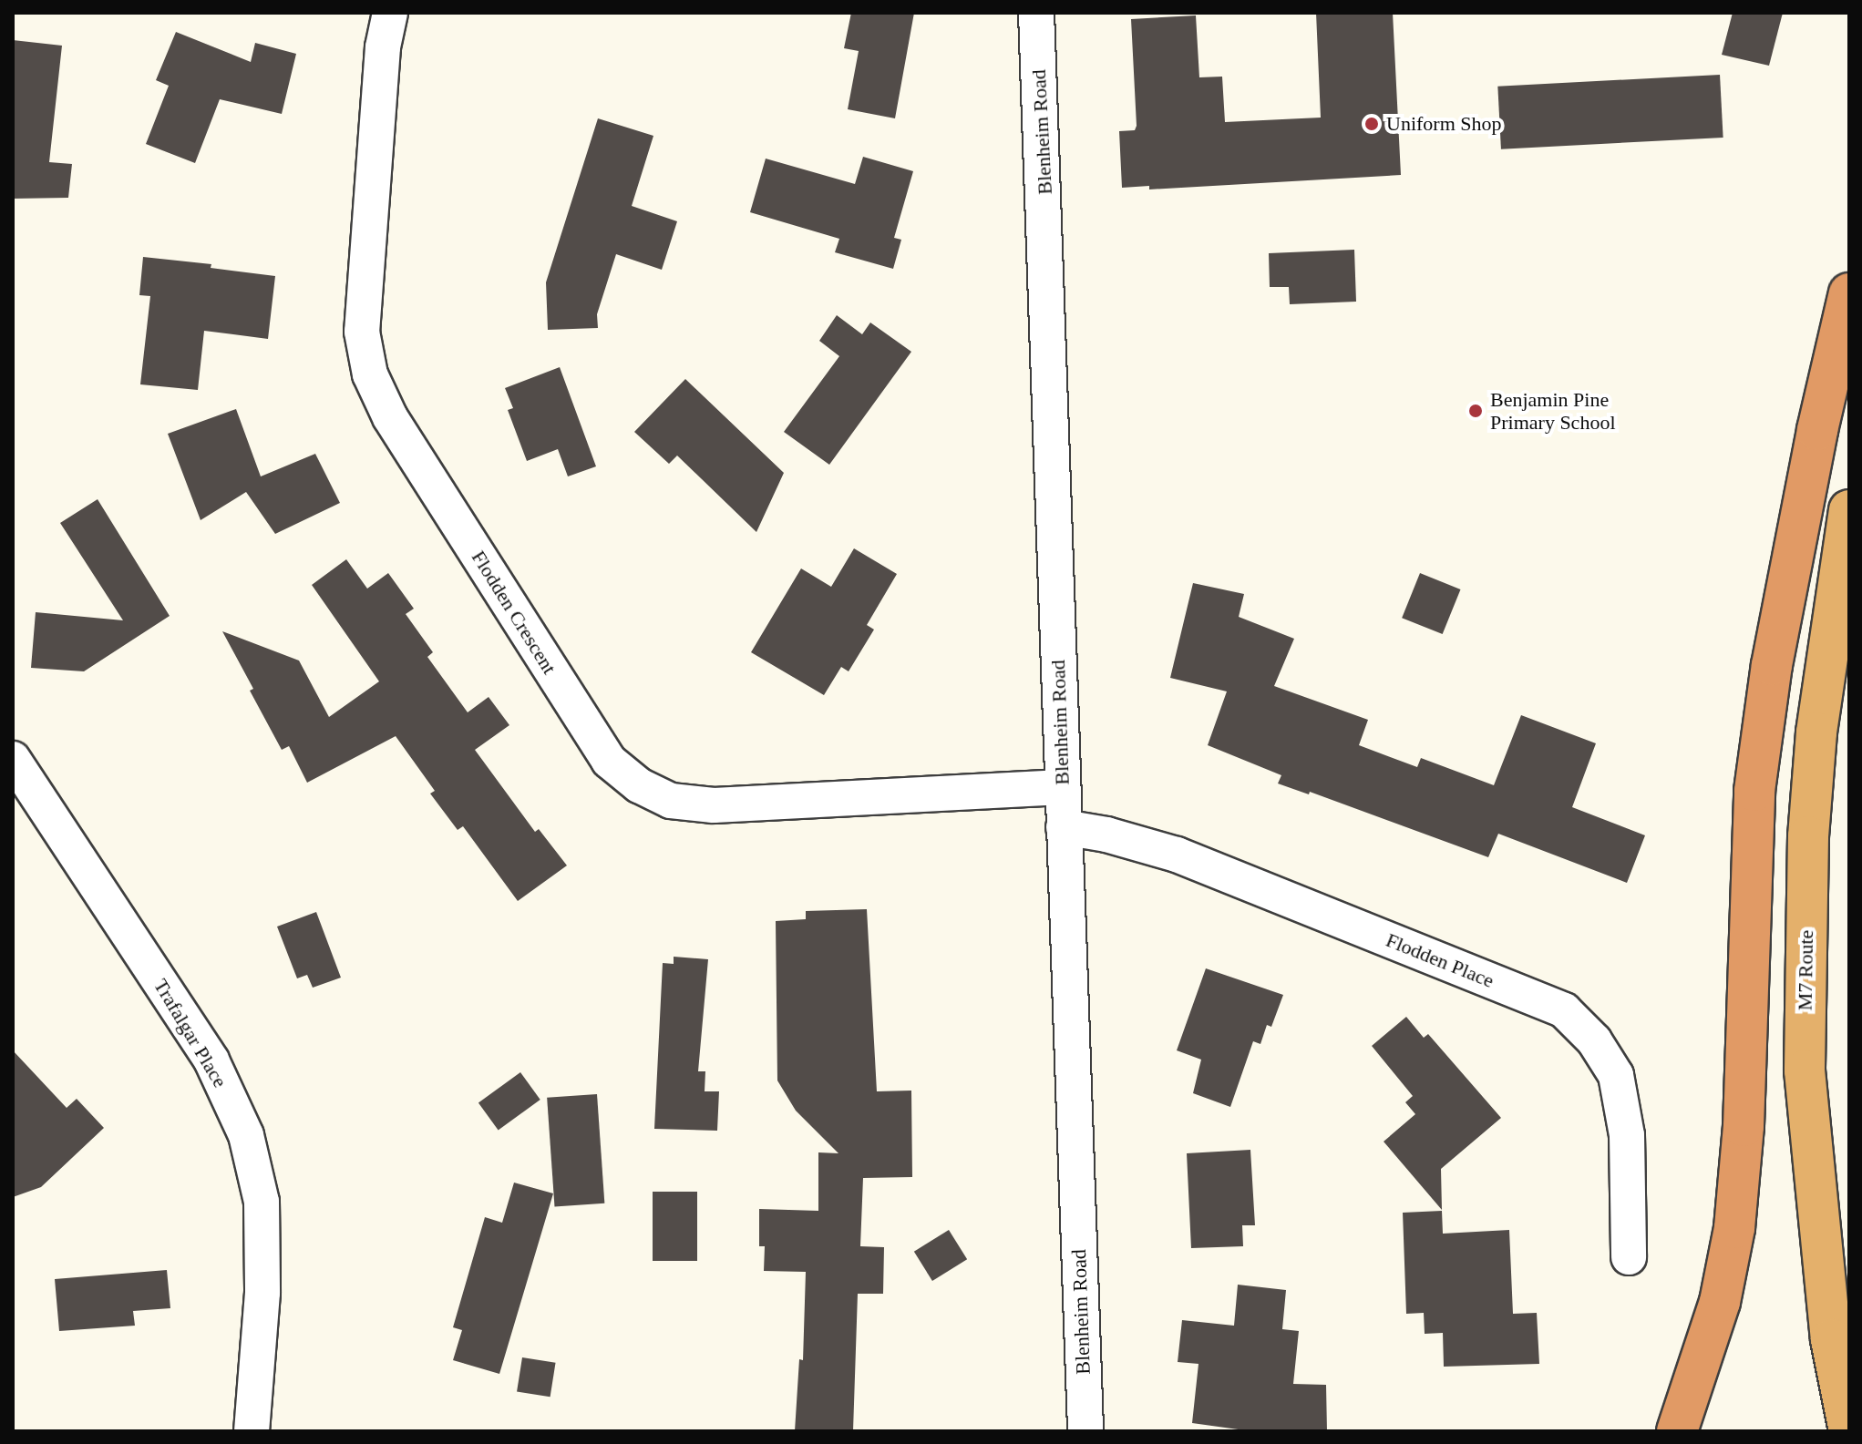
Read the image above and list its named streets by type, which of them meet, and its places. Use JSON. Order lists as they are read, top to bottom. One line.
{"streets":{"highway":["M7 Route"],"street":["Blenheim Road","Flodden Crescent","Flodden Place","Trafalgar Place"]},"crossings":[["Blenheim Road","Flodden Crescent"],["Blenheim Road","Flodden Place"]],"places":["Uniform Shop","Benjamin Pine Primary School"]}
